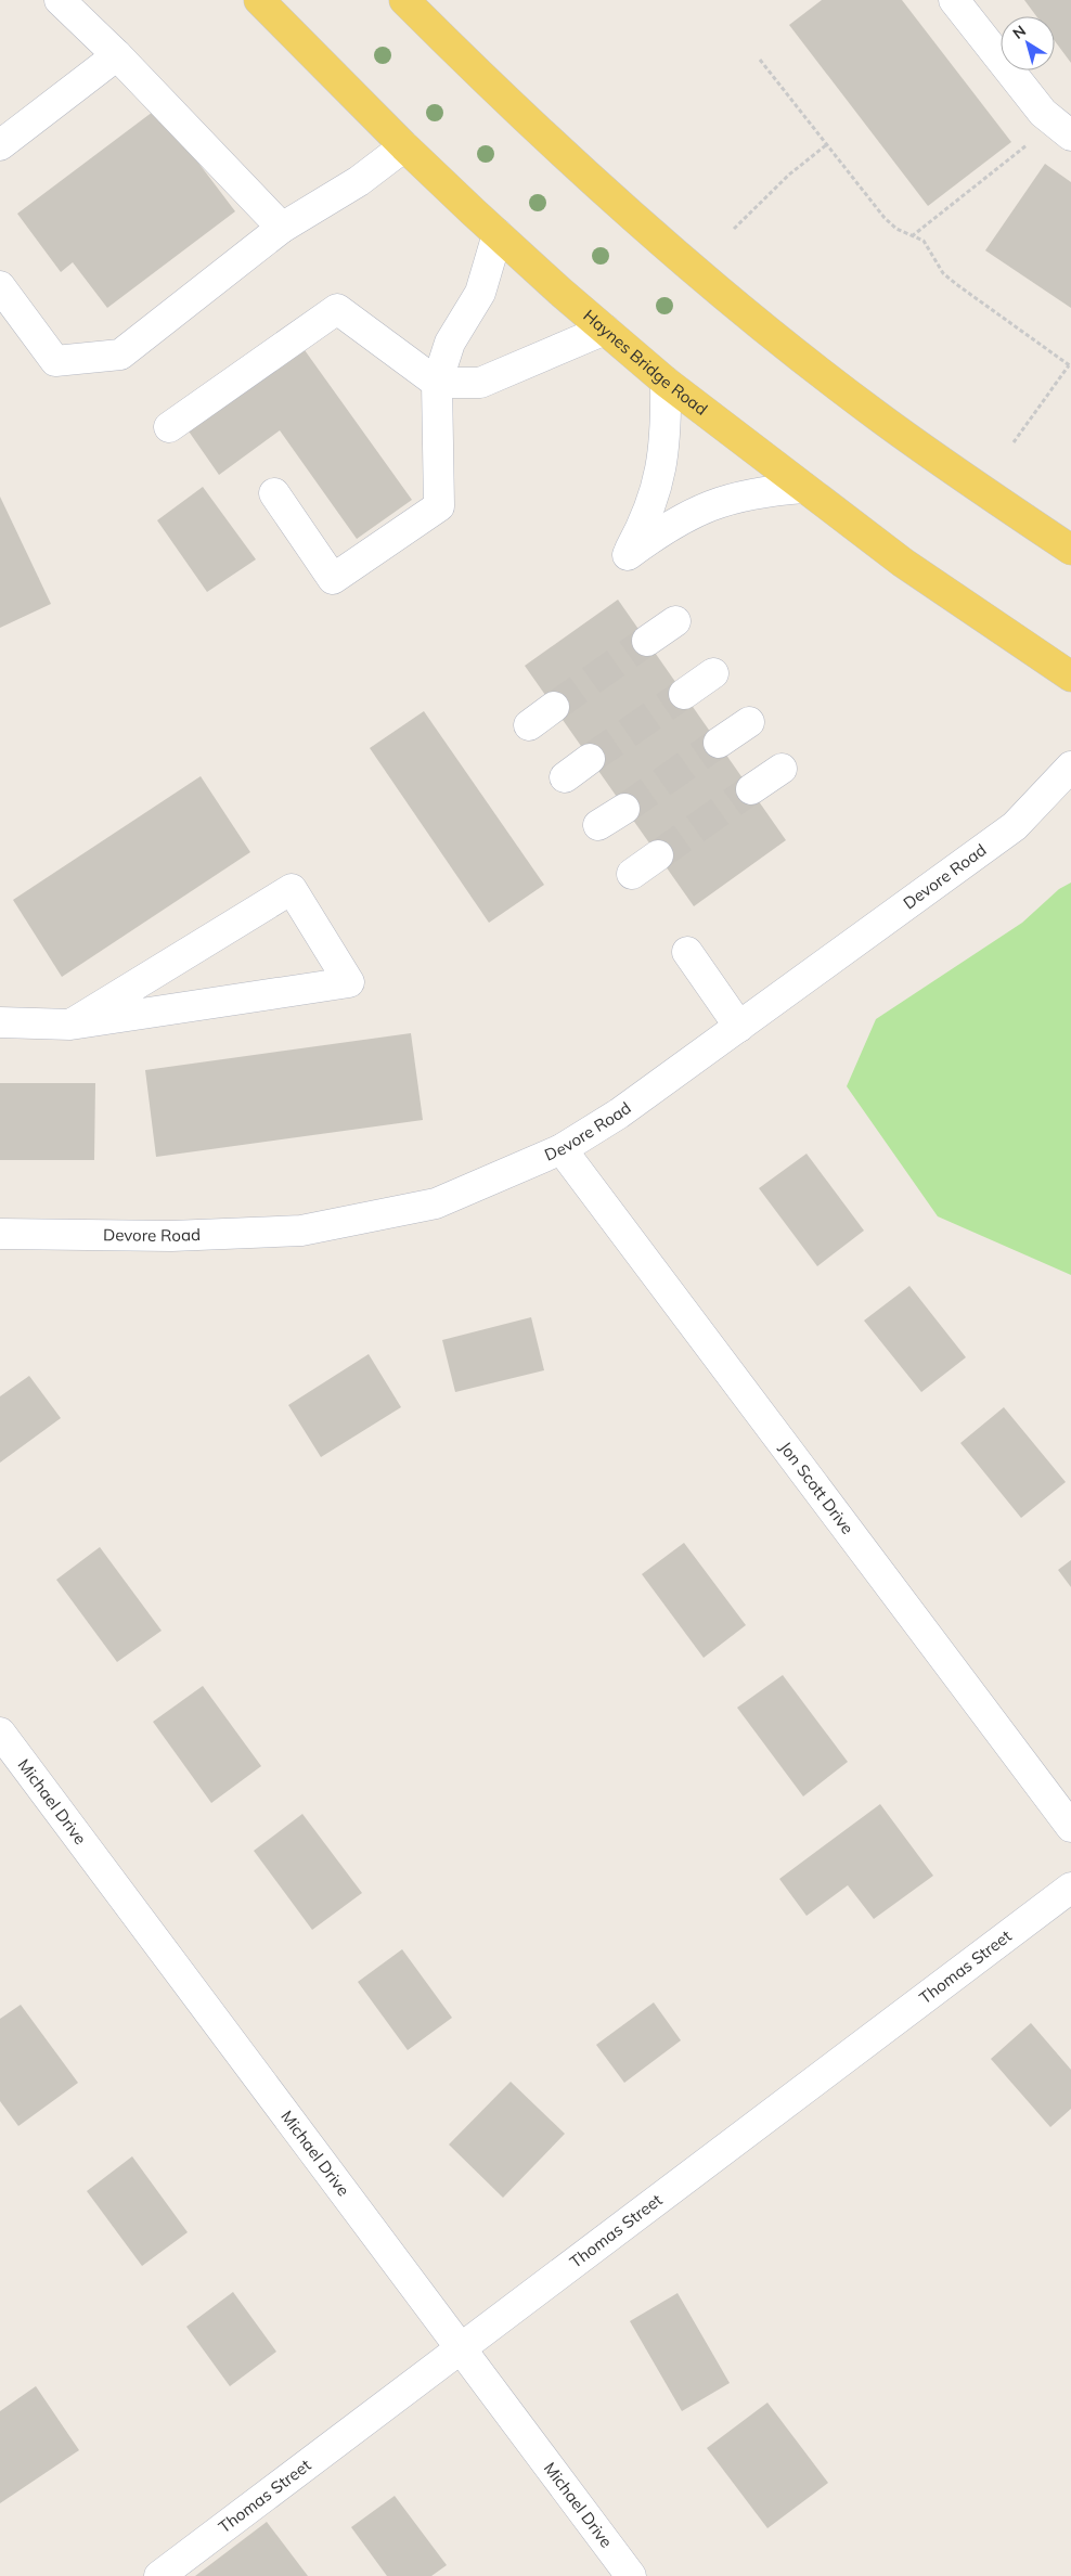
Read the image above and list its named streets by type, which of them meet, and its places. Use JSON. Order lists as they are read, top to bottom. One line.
{"streets":{"main road":["Haynes Bridge Road"],"street":["Devore Road","Jon Scott Drive","Michael Drive","Thomas Street"]},"crossings":[["Devore Road","Jon Scott Drive"],["Michael Drive","Thomas Street"]],"north":"top left"}
